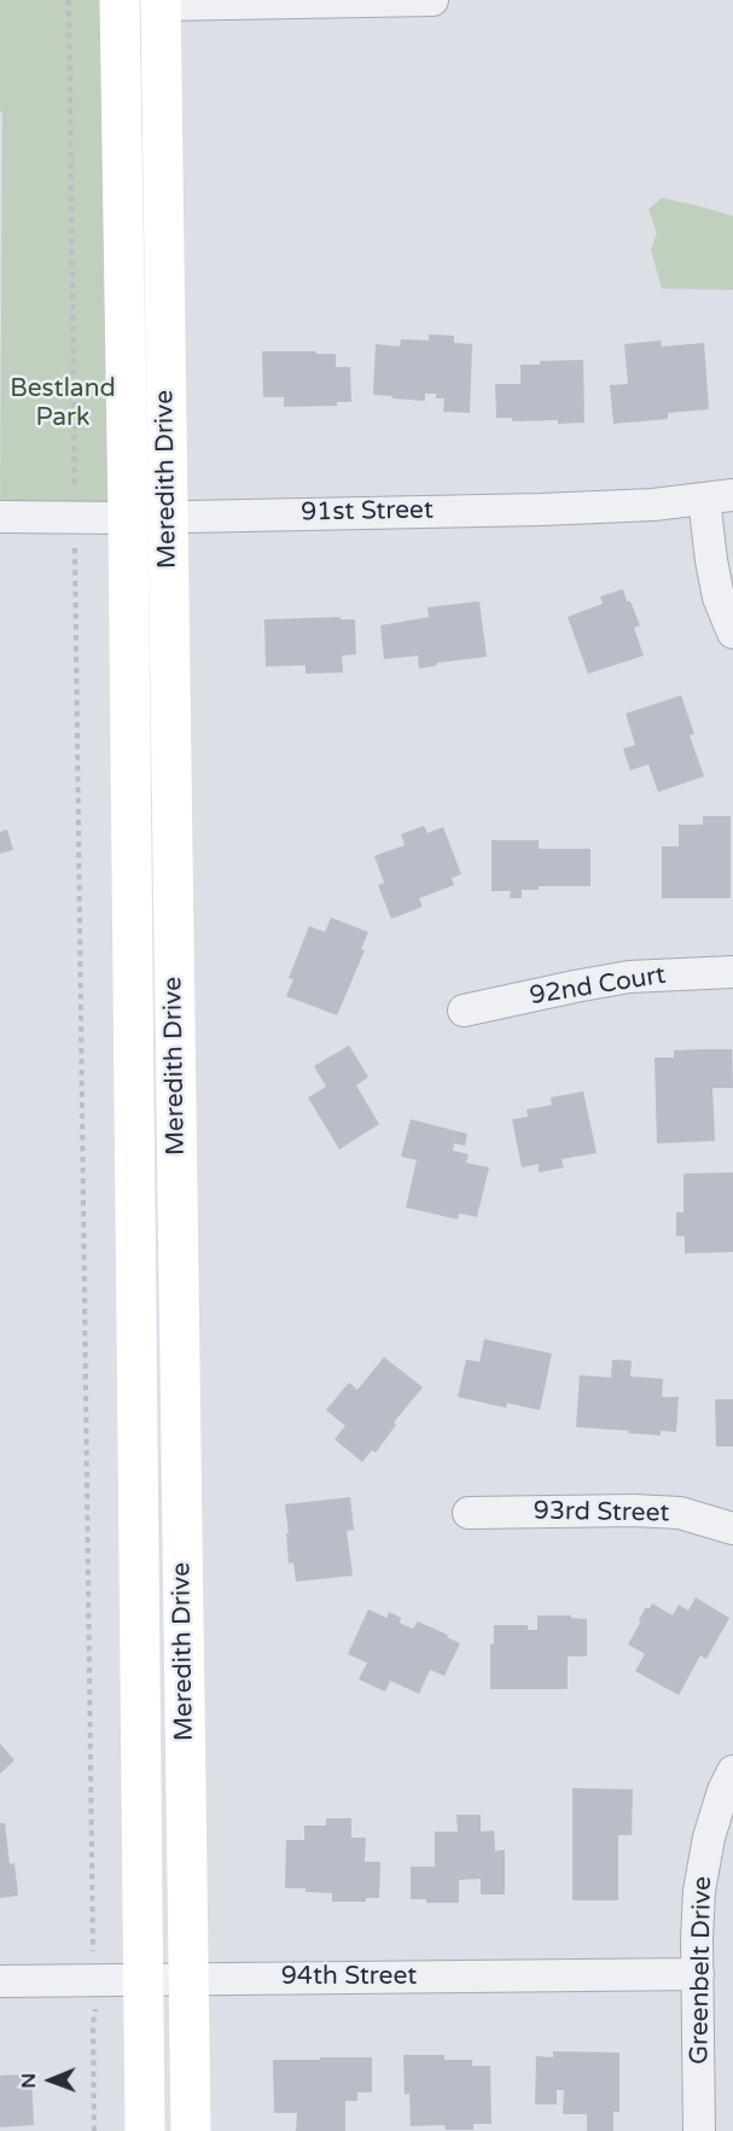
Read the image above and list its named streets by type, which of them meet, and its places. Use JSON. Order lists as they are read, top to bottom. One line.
{"streets":{"main road":["Meredith Drive"],"street":["91st Street","92nd Court","93rd Street","Greenbelt Drive","94th Street"]},"crossings":[["Meredith Drive","91st Street"],["Meredith Drive","94th Street"],["Greenbelt Drive","94th Street"]],"parks":["Bestland Park"],"north":"left"}
